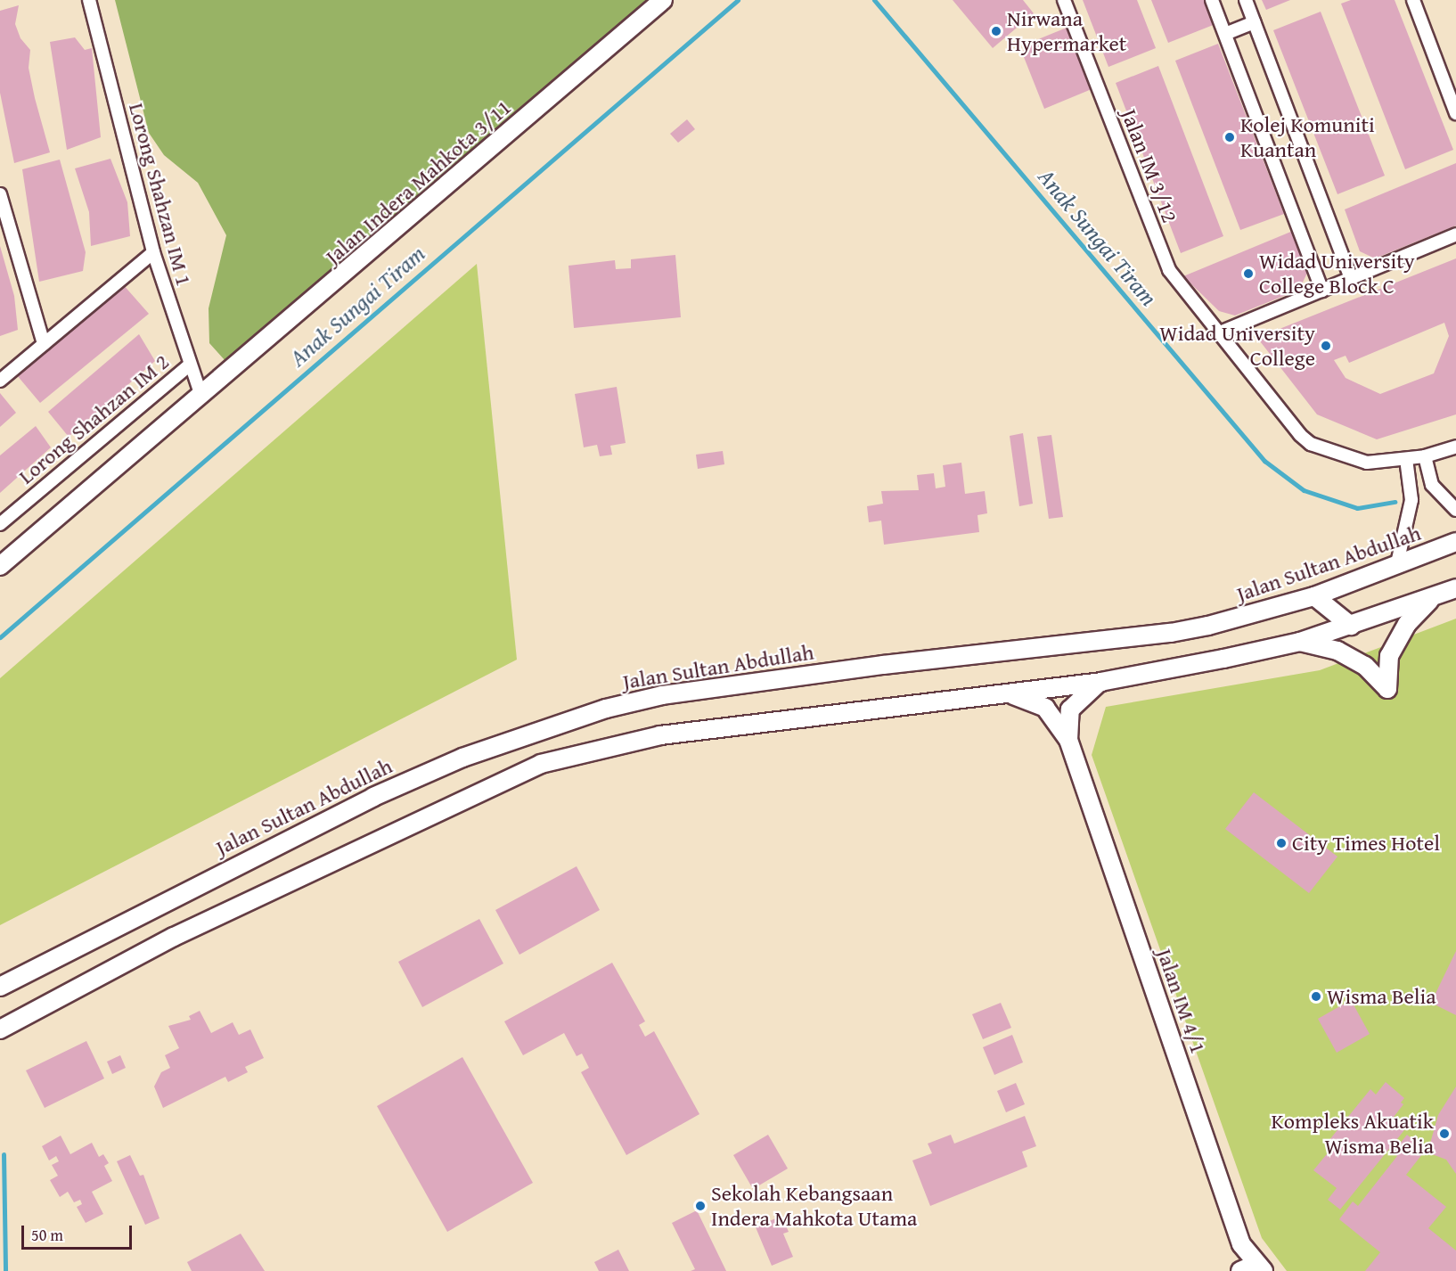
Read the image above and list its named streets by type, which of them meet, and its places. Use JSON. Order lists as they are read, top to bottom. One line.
{"streets":{"main road":["Jalan Indera Mahkota 3/11","Jalan Sultan Abdullah","Jalan IM 4/1"],"street":["Jalan IM 3/12","Lorong Shahzan IM 1","Lorong Shahzan IM 2"]},"crossings":[["Jalan Indera Mahkota 3/11","Lorong Shahzan IM 1"],["Lorong Shahzan IM 1","Lorong Shahzan IM 2"]],"water":["Anak Sungai Tiram"],"places":["Nirwana Hypermarket","Kolej Komuniti Kuantan","Widad University College Block C","Widad University College","City Times Hotel","Wisma Belia","Kompleks Akuatik Wisma Belia","Sekolah Kebangsaan Indera Mahkota Utama"],"scale_bar":"50 m"}
